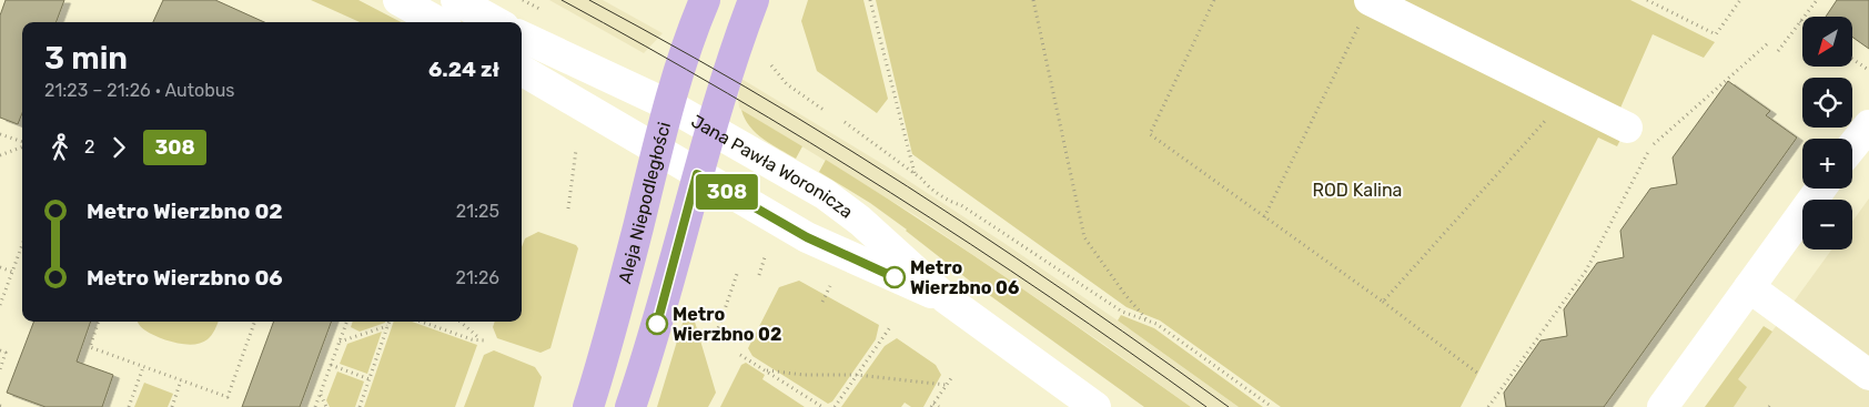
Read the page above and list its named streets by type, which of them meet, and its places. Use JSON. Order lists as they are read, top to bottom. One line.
{"streets":{"main road":["Aleja Niepodległości"],"street":["Jana Pawła Woronicza"]},"crossings":[["Jana Pawła Woronicza","Aleja Niepodległości"]],"parks":["ROD Kalina"],"places":["Metro Wierzbno 06","Metro Wierzbno 02"],"lines":["bus line 308"],"north":"bottom left","page":{"on_map":"308","map_buttons":["+","−"],"heading":["3 min","21:23 – 21:26 · Autobus","6.24 zł"],"legs":["2","308"],"list":[{"name":"Metro Wierzbno 02","value":"21:25"},{"name":"Metro Wierzbno 06","value":"21:26"}]}}
